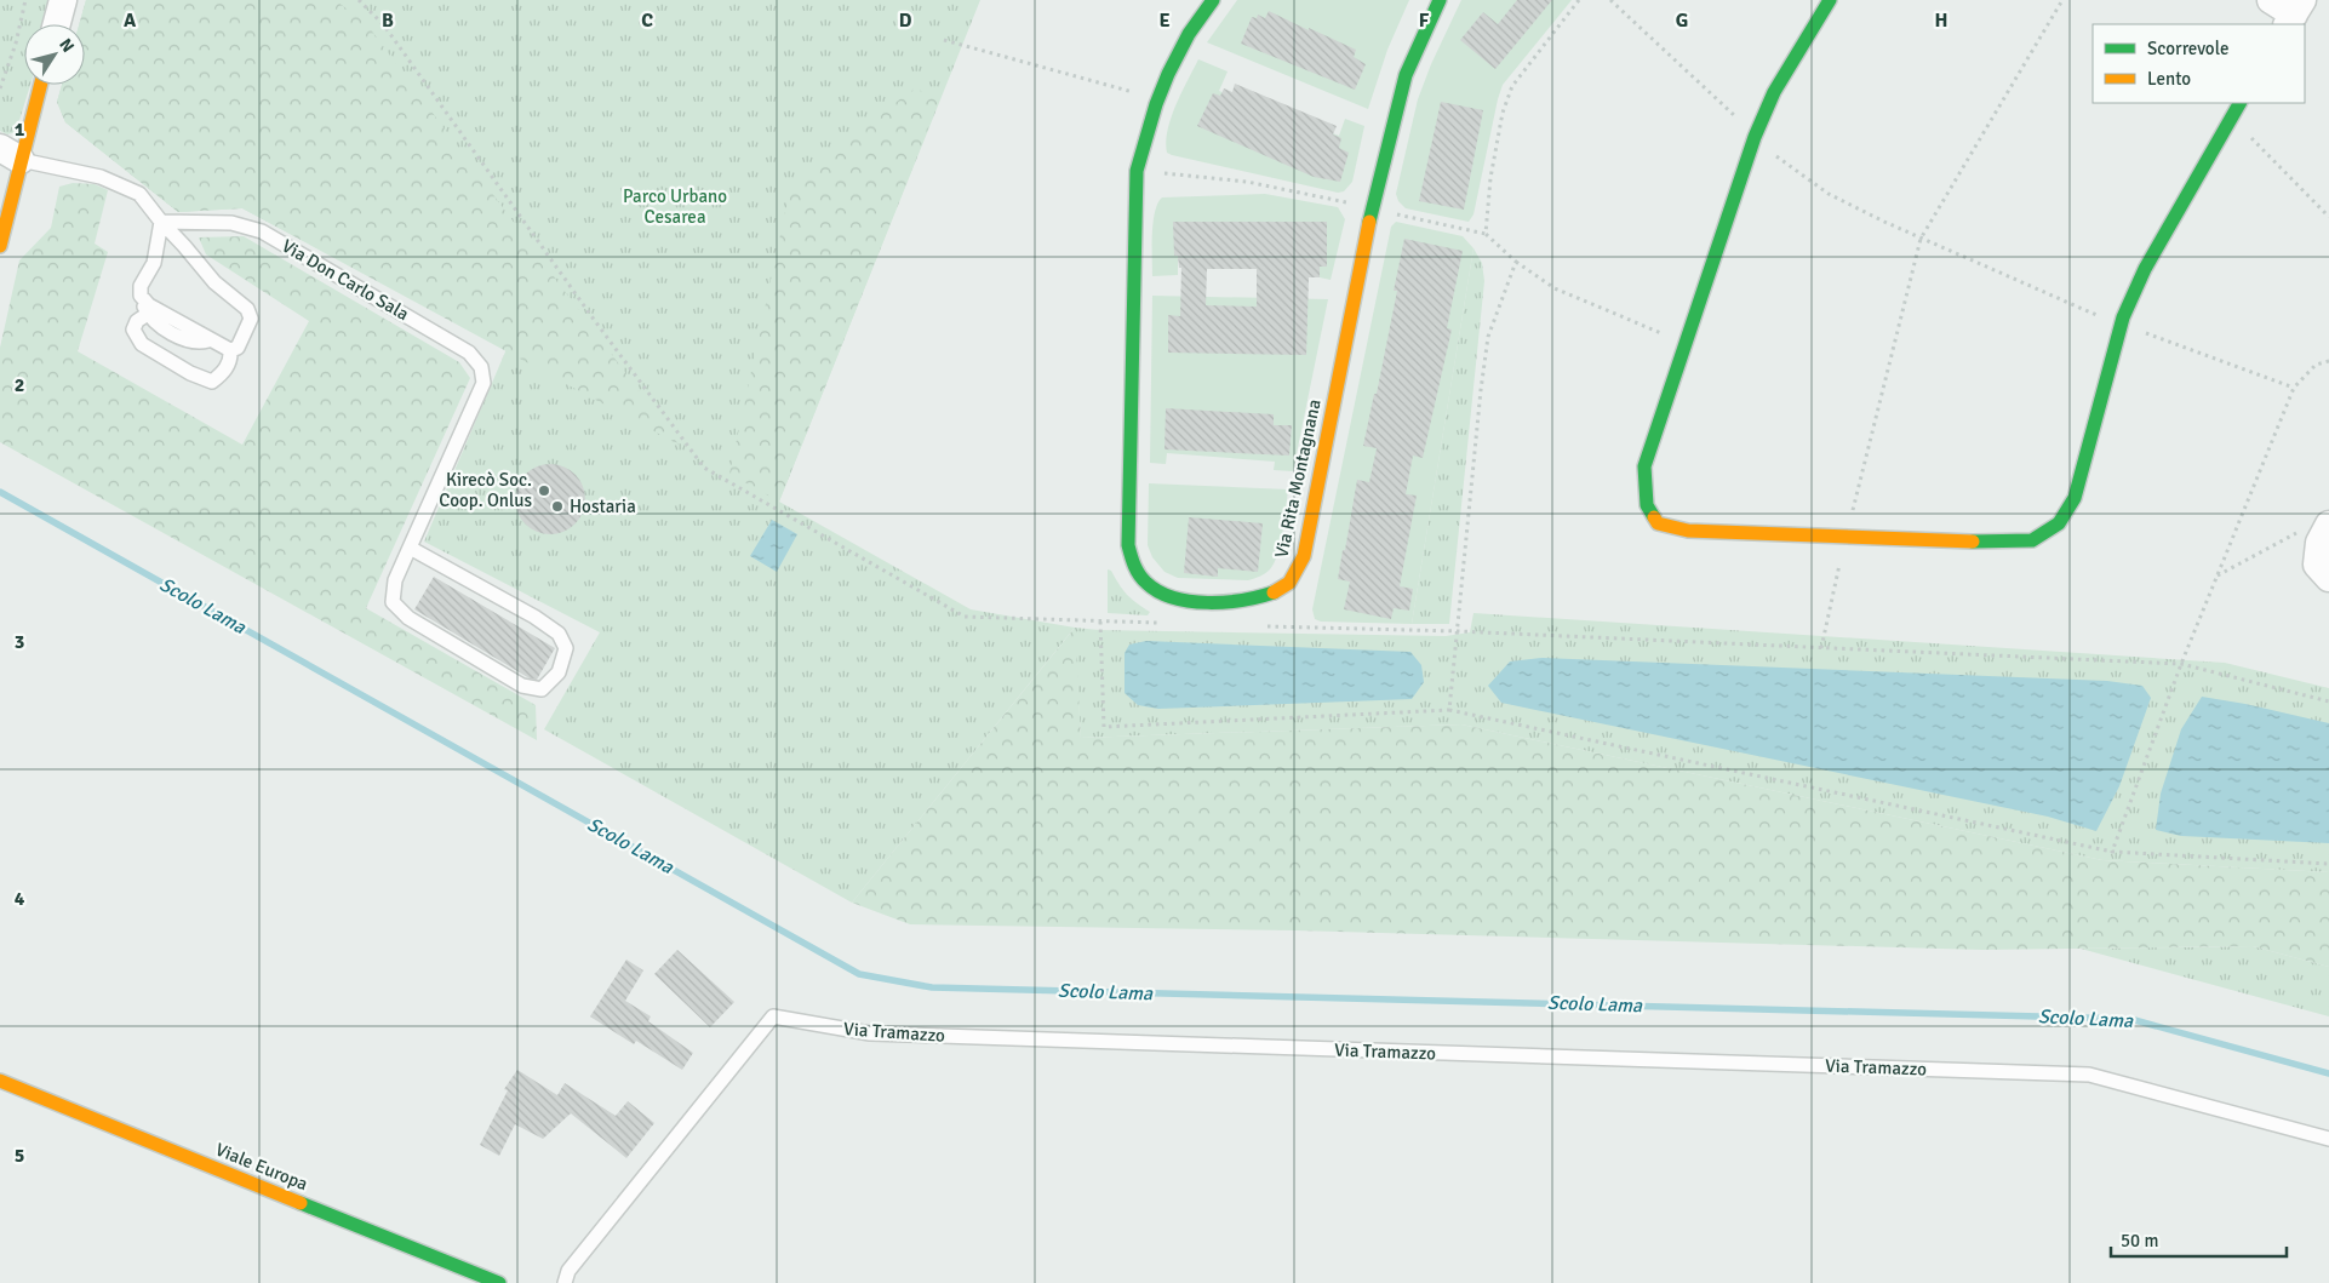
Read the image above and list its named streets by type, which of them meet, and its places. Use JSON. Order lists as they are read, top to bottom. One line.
{"streets":{"street":["Via Rita Montagnana","Viale Europa"],"lane":["Via Don Carlo Sala","Via Tramazzo"]},"water":["Scolo Lama"],"parks":["Parco Urbano Cesarea"],"places":["Kirecò Soc. Coop. Onlus","Hostaria"],"legend":["Scorrevole","Lento"],"scale_bar":"50 m","north":"top right","grid":{"columns":["A","B","C","D","E","F","G","H"],"rows":["1","2","3","4","5"]}}
